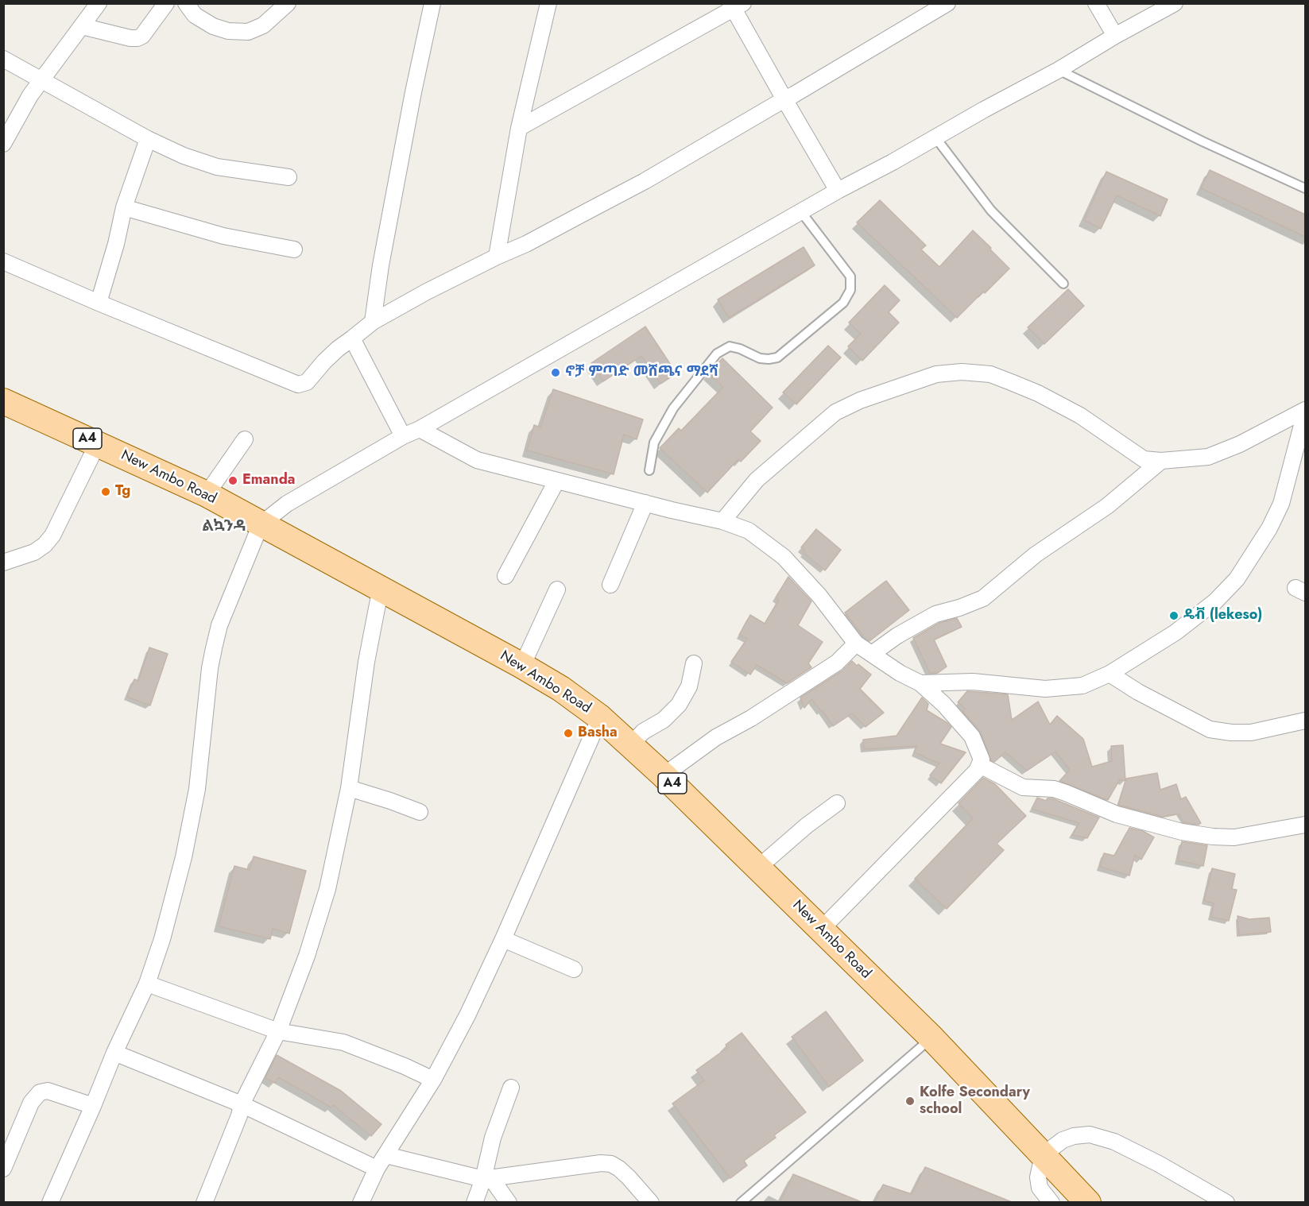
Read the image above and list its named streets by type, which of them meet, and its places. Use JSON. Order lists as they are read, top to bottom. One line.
{"streets":{"main road":["A4","New Ambo Road"]},"districts":["ልኳንዳ"],"places":["ኖቻ ምጣድ መሸጫና ማደሻ","Emanda","Tg","ዴቭ (lekeso)","Basha","Kolfe Secondary school"]}
